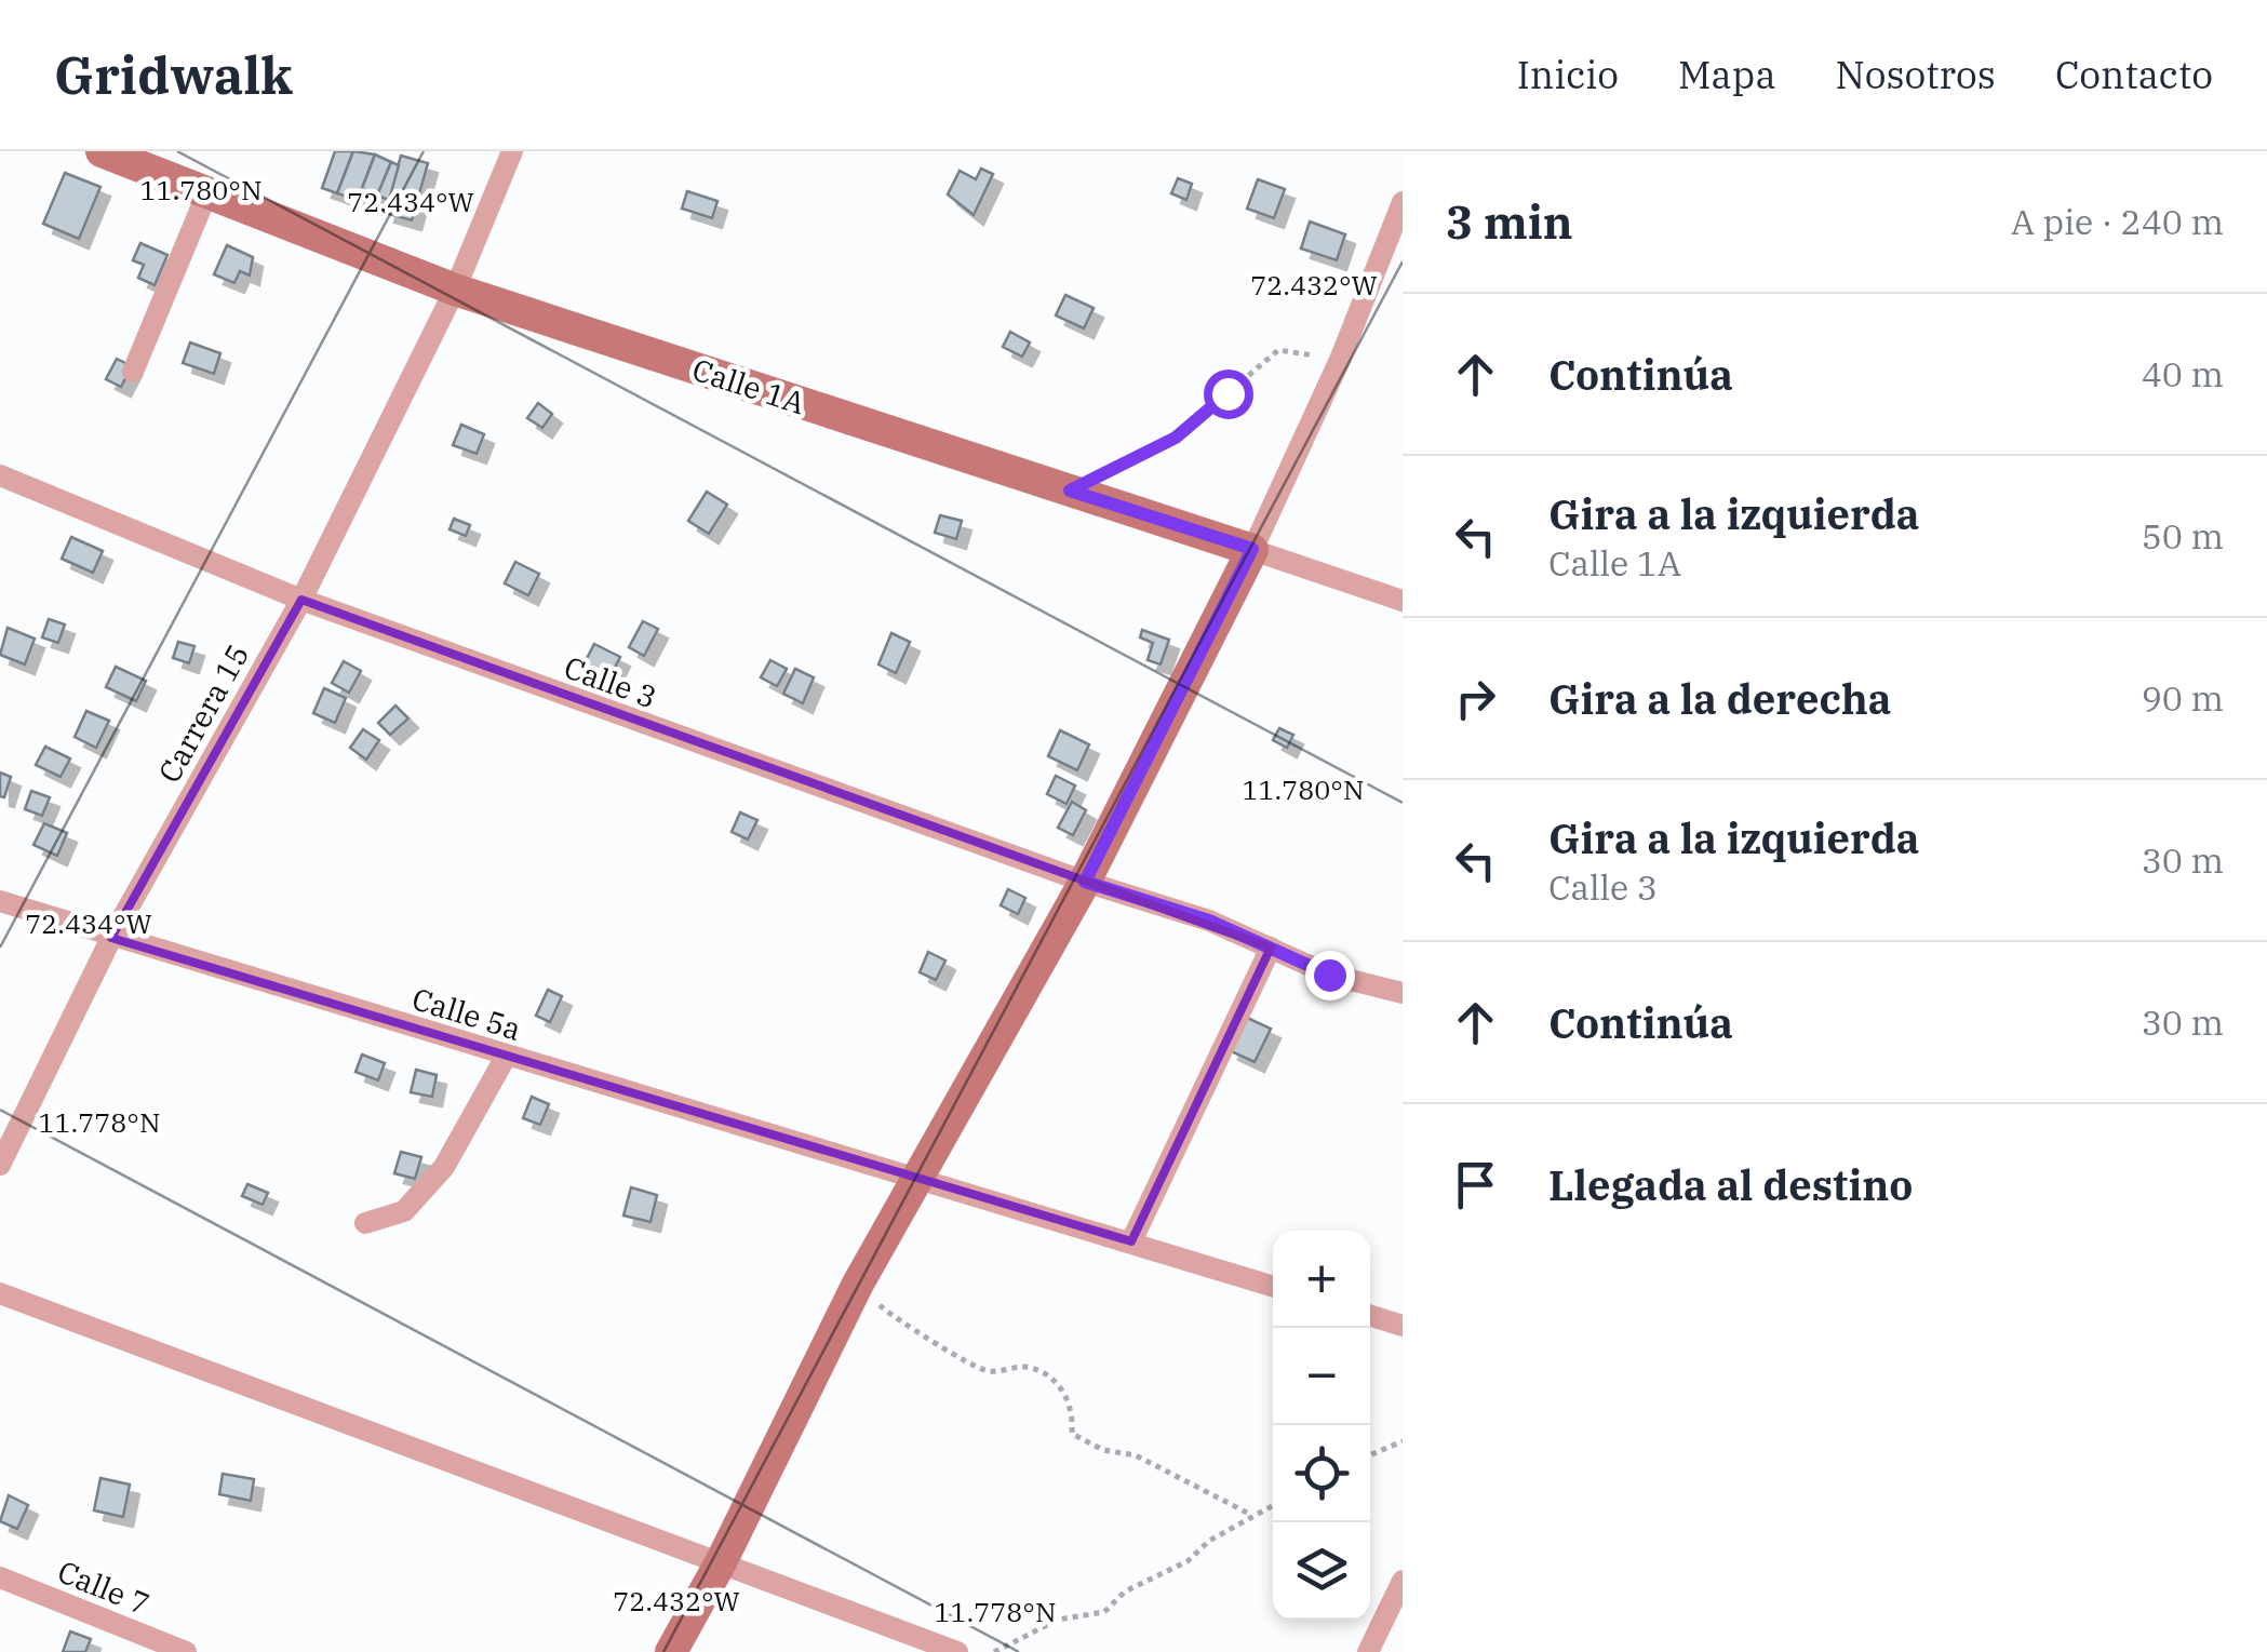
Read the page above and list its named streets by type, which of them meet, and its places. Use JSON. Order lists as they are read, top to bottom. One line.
{"streets":{"street":["Calle 1A","Calle 3","Carrera 15","Calle 5a","Calle 7"]},"crossings":[["Calle 1A","Carrera 15"],["Calle 3","Carrera 15"],["Carrera 15","Calle 5a"]],"page":{"header":"Gridwalk","nav":["Inicio","Mapa","Nosotros","Contacto"],"heading":["3 min","A pie · 240 m"],"list":[["Continúa","40 m"],["Gira a la izquierda","Calle 1A","50 m"],["Gira a la derecha","90 m"],["Gira a la izquierda","Calle 3","30 m"],["Continúa","30 m"],"Llegada al destino"],"map_buttons":["+","−"]},"coordinates":["11.780°N","72.434°W","72.432°W","11.778°N"]}
